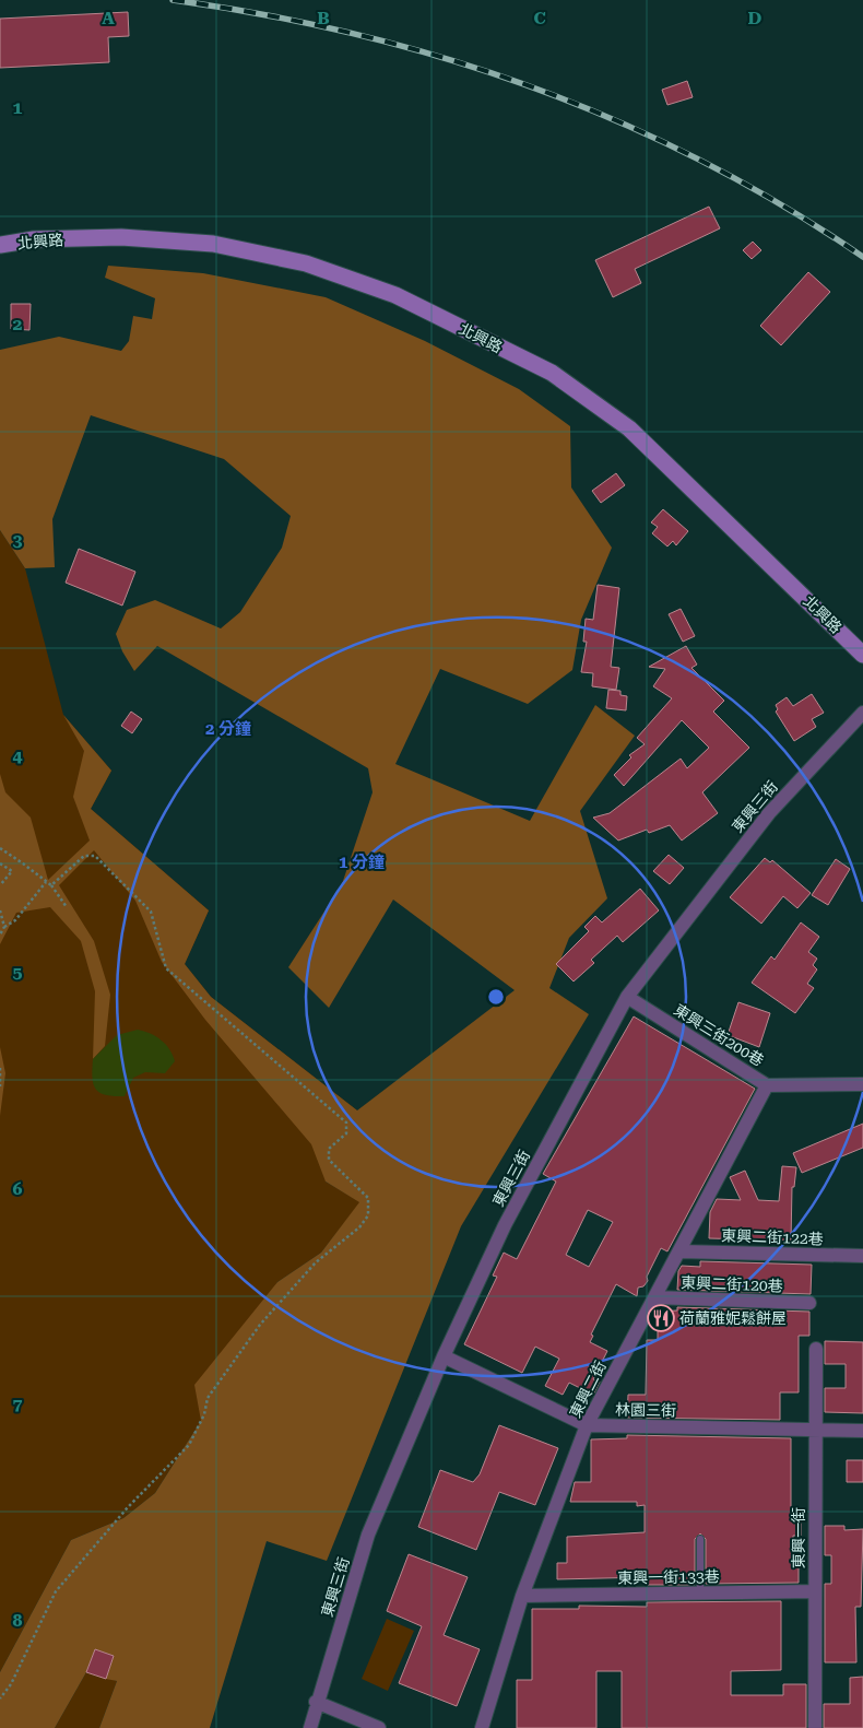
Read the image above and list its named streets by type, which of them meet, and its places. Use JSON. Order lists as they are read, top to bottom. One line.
{"streets":{"street":["北興路","東興三街","東興三街200巷","東興二街122巷","東興二街120巷","東興二街","林園三街","東興一街","東興一街133巷"]},"crossings":[["東興三街","東興三街200巷"],["東興三街","林園三街"],["東興三街200巷","東興二街"],["東興二街122巷","東興二街"],["東興二街120巷","東興二街"],["東興二街","林園三街"],["東興二街","東興一街133巷"],["林園三街","東興一街"],["東興一街","東興一街133巷"]],"places":{"restaurant":["荷蘭雅妮鬆餅屋"]},"grid":{"columns":["A","B","C","D"],"rows":["1","2","3","4","5","6","7","8"]},"rings":["2 分鐘","1 分鐘"]}
